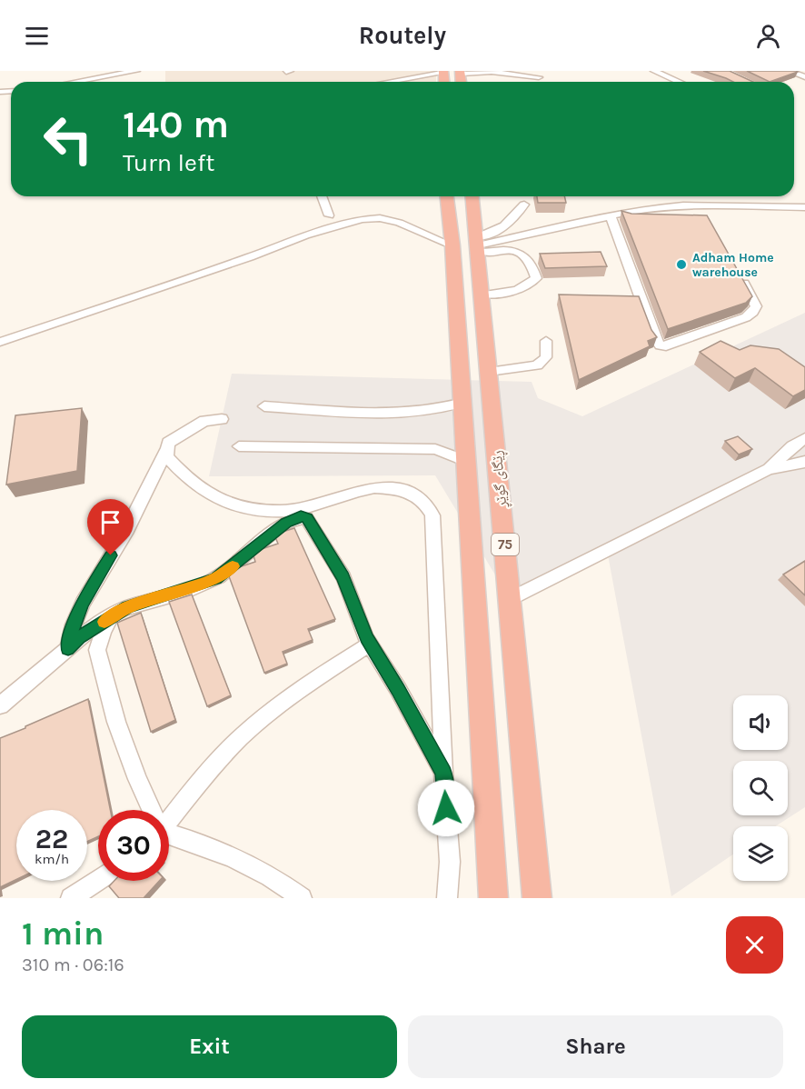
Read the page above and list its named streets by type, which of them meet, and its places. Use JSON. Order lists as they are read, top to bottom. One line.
{"streets":{"highway":["ڕێگای گوێڕ","75"]},"places":["Adham Home warehouse"],"page":{"header":"Routely","turn":["140 m","Turn left"],"speed":"22 km/h","limit":"30","heading":["1 min","310 m · 06:16"],"buttons":["Exit","Share"]}}
